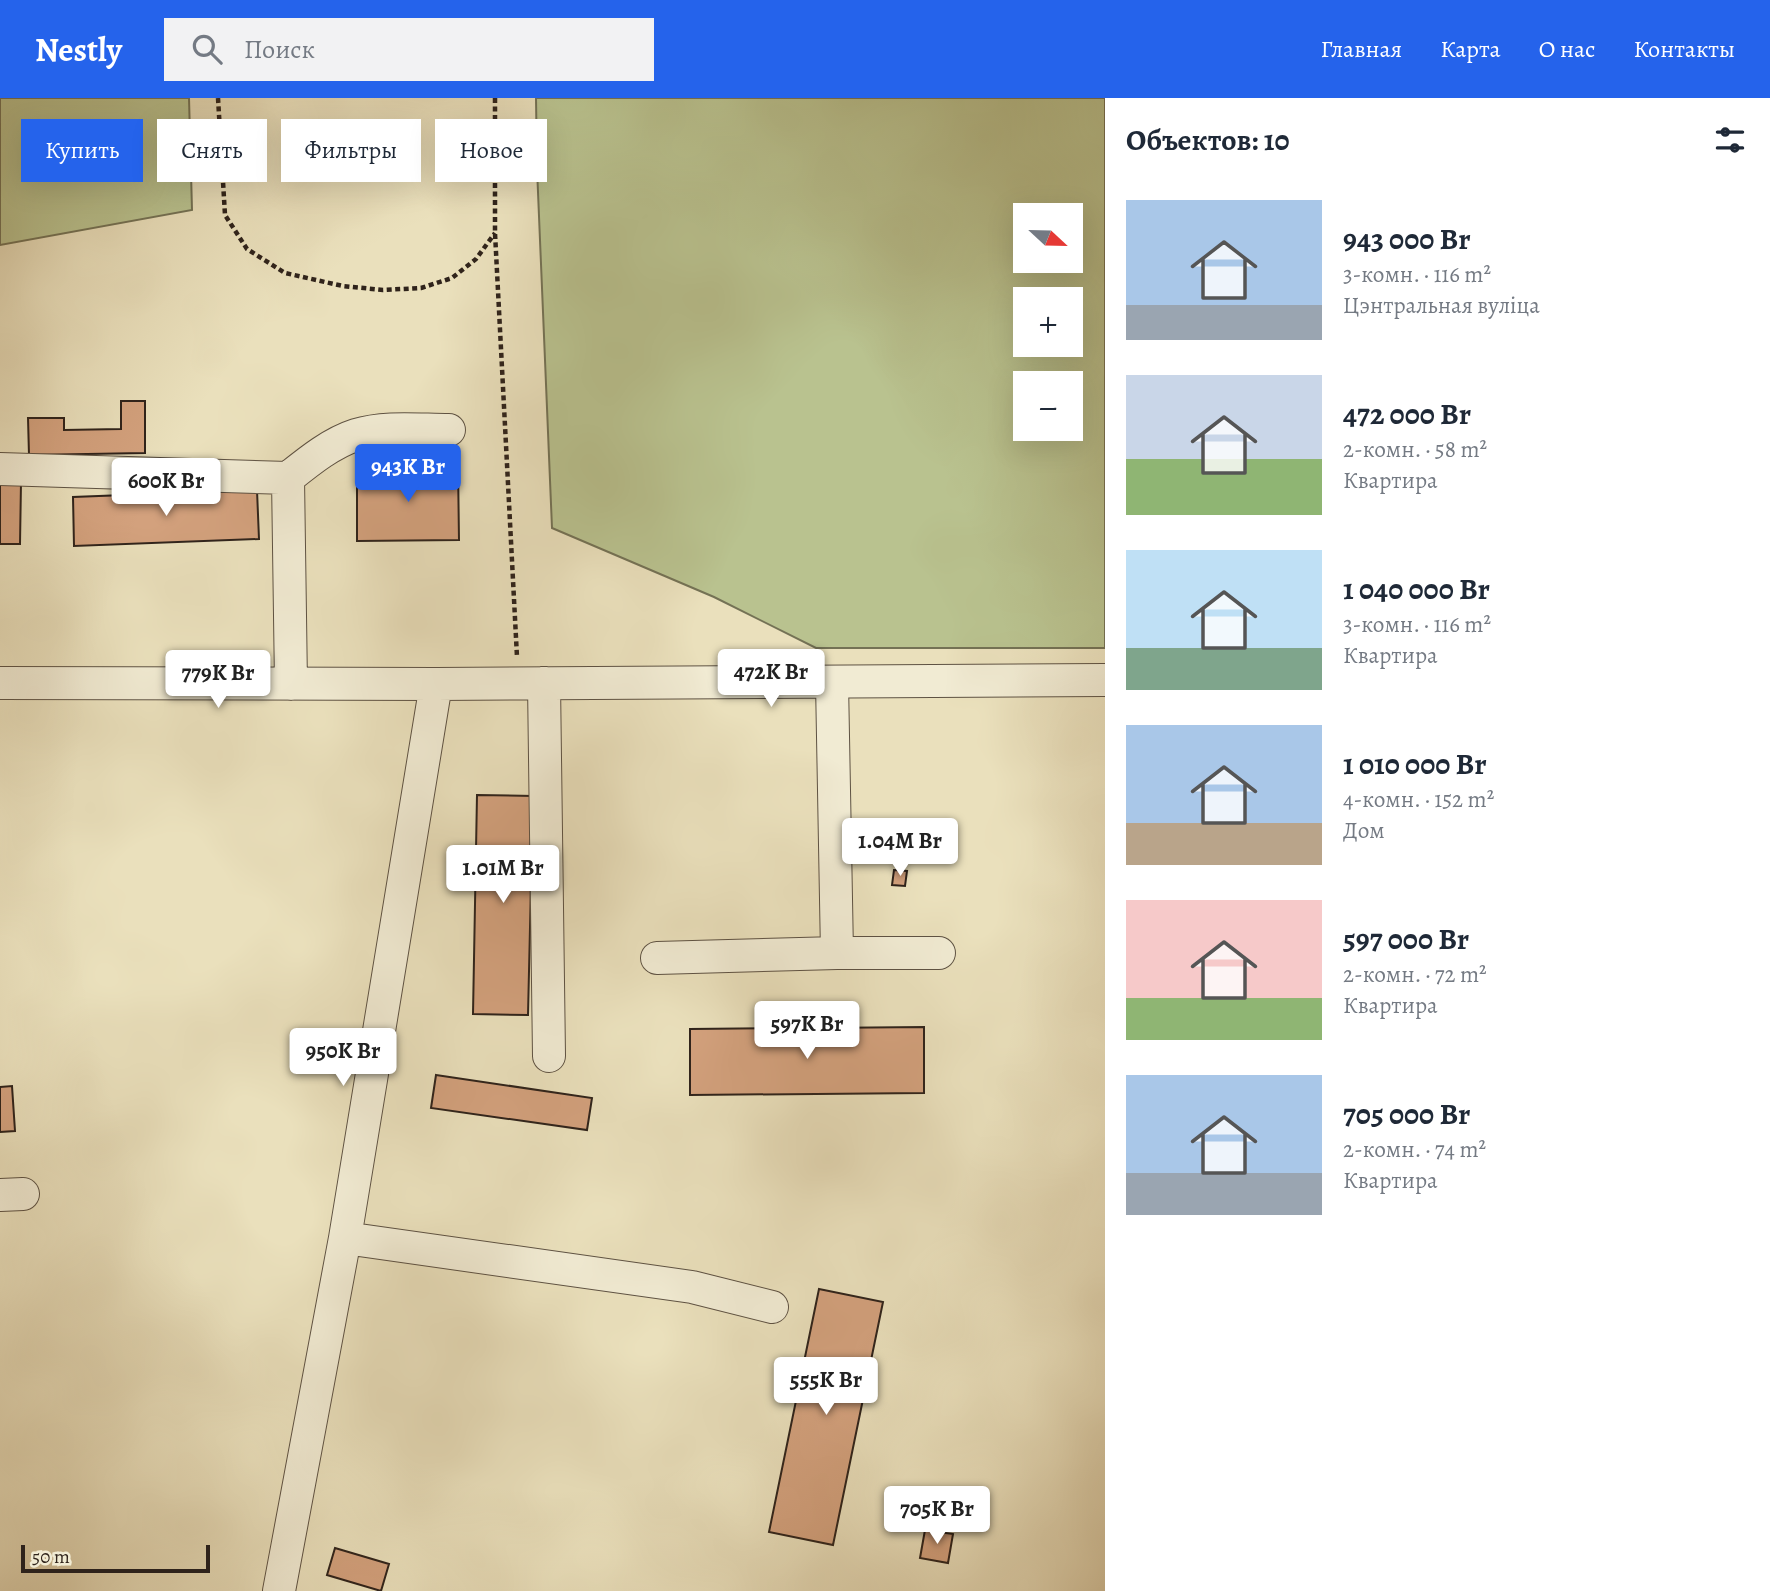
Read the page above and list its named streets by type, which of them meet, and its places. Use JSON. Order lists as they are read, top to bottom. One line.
{"scale_bar":"50 m","north":"right","page":{"header":"Nestly","search":"Поиск","nav":["Главная","Карта","О нас","Контакты"],"heading":"Объектов: 10","chip":["Купить","Снять","Фильтры","Новое"],"list":[{"name":"943 000 Br","note":"3-комн. · 116 m² · Цэнтральная вуліца"},{"name":"472 000 Br","note":"2-комн. · 58 m² · Квартира"},{"name":"1 040 000 Br","note":"3-комн. · 116 m² · Квартира"},{"name":"1 010 000 Br","note":"4-комн. · 152 m² · Дом"},{"name":"597 000 Br","note":"2-комн. · 72 m² · Квартира"},{"name":"705 000 Br","note":"2-комн. · 74 m² · Квартира"}],"map_buttons":["+","−"],"price":["943K Br","600K Br","472K Br","779K Br","1.04M Br","1.01M Br","597K Br","950K Br","555K Br","705K Br"],"scale":"50 m"}}
